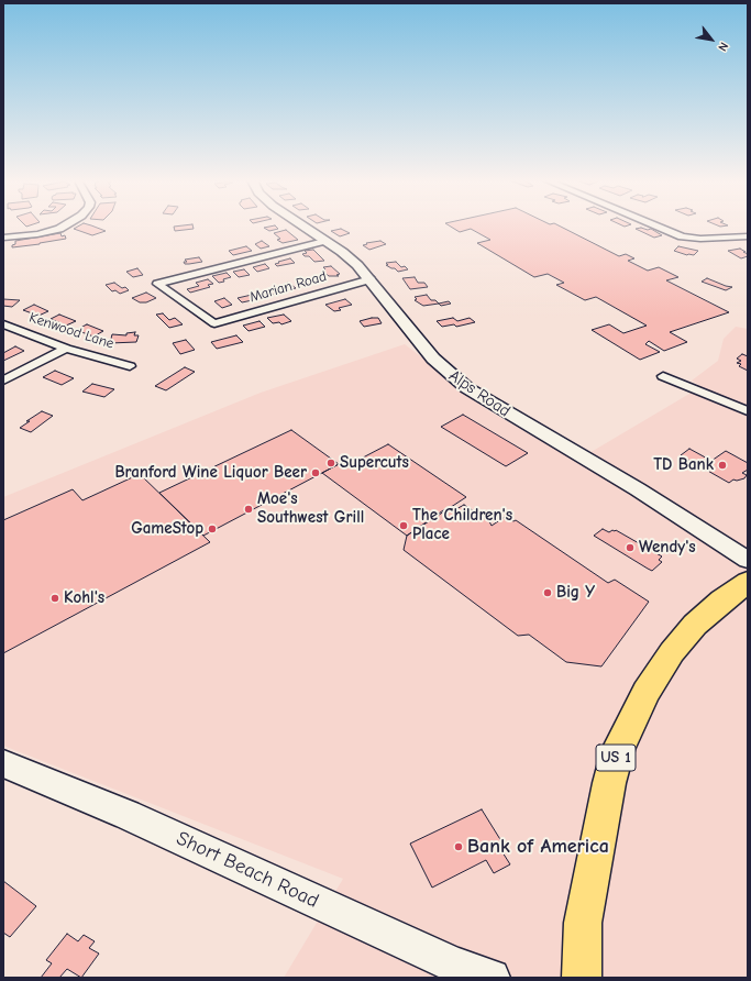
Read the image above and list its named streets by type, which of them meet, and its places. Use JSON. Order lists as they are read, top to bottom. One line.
{"streets":{"main road":["US 1","Short Beach Road"],"street":["Marian Road","Kenwood Lane","Alps Road"]},"crossings":[["Marian Road","Alps Road"]],"places":["Supercuts","TD Bank","Branford Wine Liquor Beer","Moe's Southwest Grill","The Children's Place","GameStop","Wendy's","Big Y","Kohl's","Bank of America"],"north":"bottom right"}
